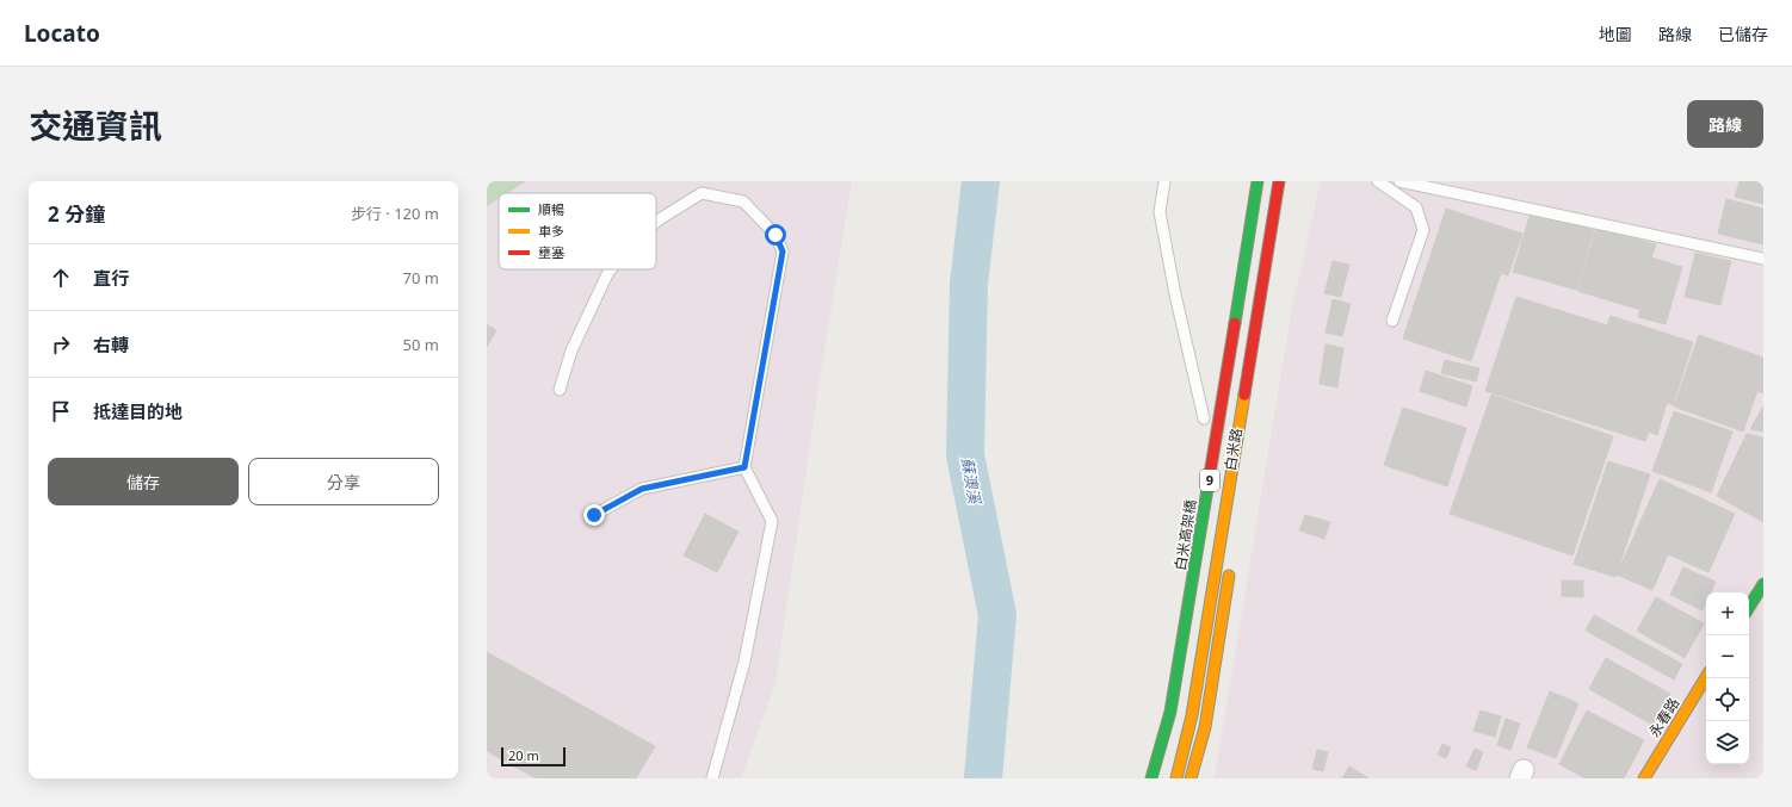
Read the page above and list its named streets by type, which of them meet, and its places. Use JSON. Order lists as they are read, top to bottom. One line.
{"streets":{"main road":["9","白米高架橋","永春路"]},"water":["蘇澳溪"],"legend":["順暢","車多","壅塞"],"scale_bar":"20 m","page":{"header":"Locato","nav":["地圖","路線","已儲存"],"title":"交通資訊","buttons":["路線",["儲存","分享"]],"heading":["2 分鐘","步行 · 120 m"],"list":[["直行","70 m"],["右轉","50 m"],"抵達目的地"],"map_buttons":["+","−"],"scale":"20 m"}}
